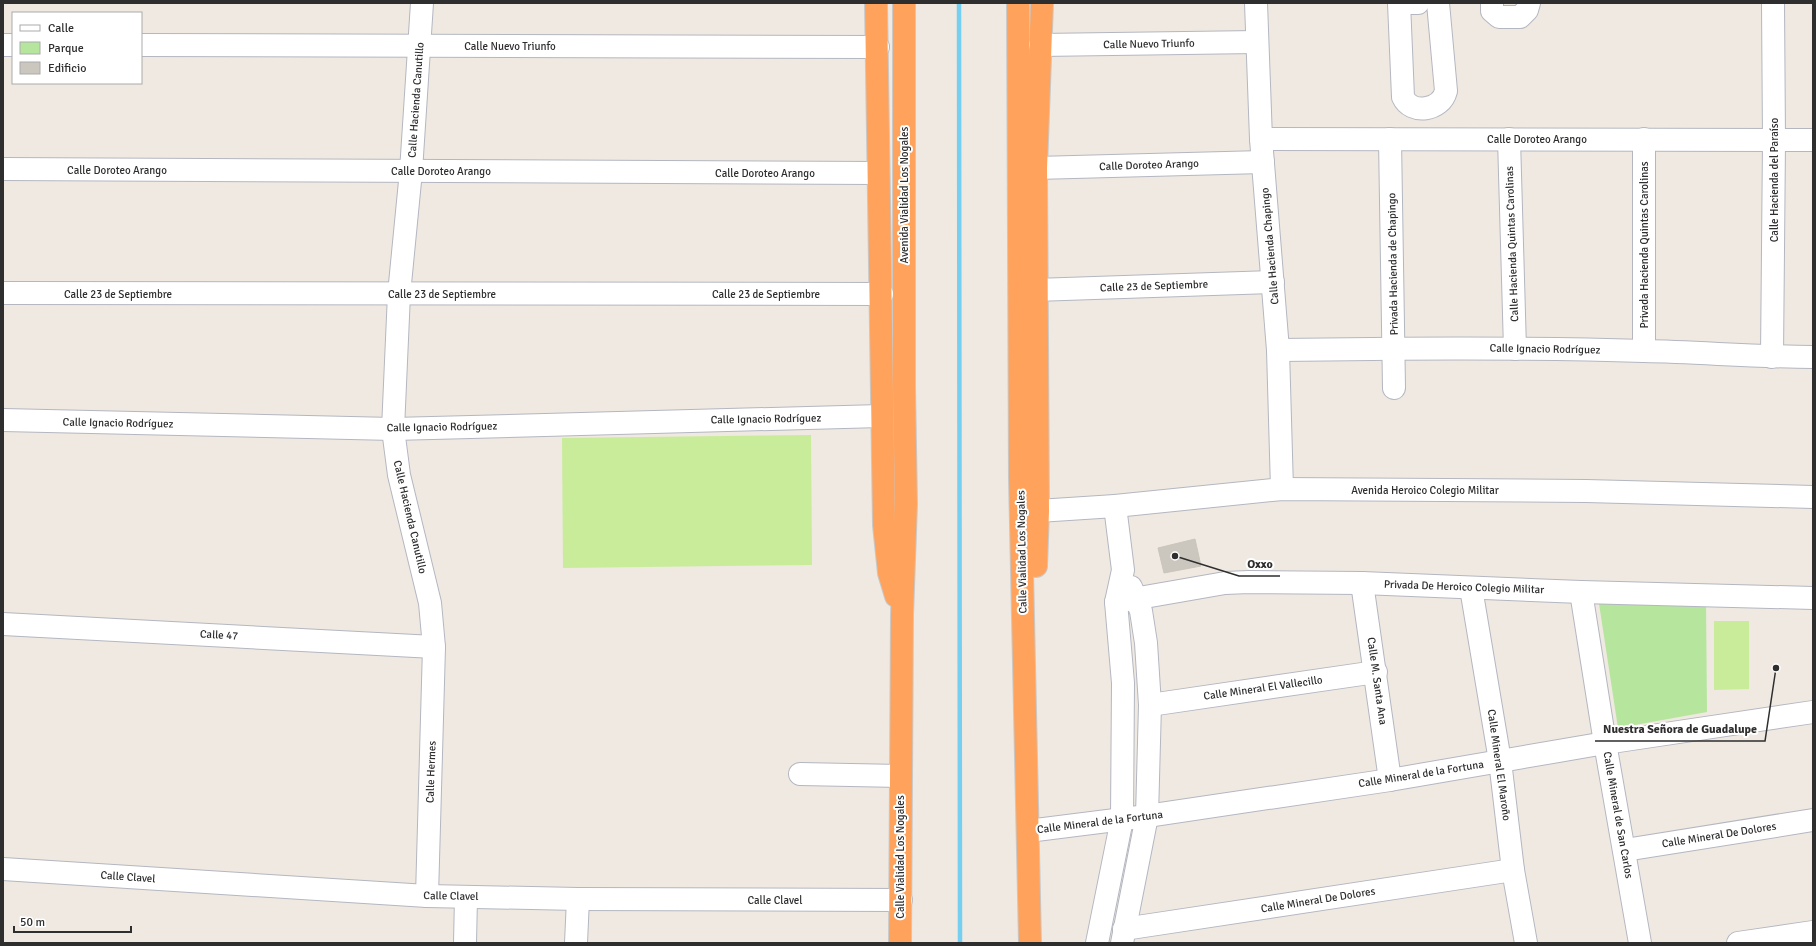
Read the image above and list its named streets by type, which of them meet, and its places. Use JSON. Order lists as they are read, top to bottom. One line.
{"streets":{"highway":["Avenida Vialidad Los Nogales","Calle Vialidad Los Nogales"],"street":["Calle Nuevo Triunfo","Calle Hacienda Canutillo","Calle Doroteo Arango","Calle Hacienda del Paraíso","Calle Hacienda Quintas Carolinas","Privada Hacienda Quintas Carolinas","Calle Hacienda Chapingo","Privada Hacienda de Chapingo","Calle 23 de Septiembre","Calle Ignacio Rodríguez","Avenida Heroico Colegio Militar","Privada De Heroico Colegio Militar","Calle 47","Calle M. Santa Ana","Calle Mineral El Vallecillo","Calle Mineral El Maroño","Calle Hermes","Calle Mineral de la Fortuna","Calle Mineral de San Carlos","Calle Mineral De Dolores","Calle Clavel"]},"crossings":[["Calle Nuevo Triunfo","Calle Hacienda Canutillo"],["Calle Nuevo Triunfo","Calle Hacienda Chapingo"],["Calle Hacienda Canutillo","Calle Doroteo Arango"],["Calle Hacienda Canutillo","Calle 23 de Septiembre"],["Calle Hacienda Canutillo","Calle Ignacio Rodríguez"],["Calle Hacienda Canutillo","Calle 47"],["Calle Hacienda Canutillo","Calle Hermes"],["Calle Doroteo Arango","Calle Hacienda del Paraíso"],["Calle Doroteo Arango","Calle Hacienda Quintas Carolinas"],["Calle Doroteo Arango","Privada Hacienda Quintas Carolinas"],["Calle Doroteo Arango","Calle Hacienda Chapingo"],["Calle Doroteo Arango","Privada Hacienda de Chapingo"],["Calle Doroteo Arango","Calle Vialidad Los Nogales"],["Calle Hacienda del Paraíso","Calle Ignacio Rodríguez"],["Avenida Vialidad Los Nogales","Calle Vialidad Los Nogales"],["Calle Hacienda Quintas Carolinas","Calle Ignacio Rodríguez"],["Privada Hacienda Quintas Carolinas","Calle Ignacio Rodríguez"],["Calle Hacienda Chapingo","Calle 23 de Septiembre"],["Calle Hacienda Chapingo","Calle Ignacio Rodríguez"],["Calle Hacienda Chapingo","Avenida Heroico Colegio Militar"],["Privada Hacienda de Chapingo","Calle Ignacio Rodríguez"],["Calle Vialidad Los Nogales","Calle Mineral de la Fortuna"],["Calle Vialidad Los Nogales","Calle Clavel"],["Privada De Heroico Colegio Militar","Calle M. Santa Ana"],["Privada De Heroico Colegio Militar","Calle Mineral El Maroño"],["Privada De Heroico Colegio Militar","Calle Mineral de San Carlos"],["Calle 47","Calle Hermes"],["Calle M. Santa Ana","Calle Mineral El Vallecillo"],["Calle M. Santa Ana","Calle Mineral de la Fortuna"],["Calle Mineral El Maroño","Calle Mineral de la Fortuna"],["Calle Mineral El Maroño","Calle Mineral De Dolores"],["Calle Hermes","Calle Clavel"],["Calle Mineral de la Fortuna","Calle Mineral de San Carlos"],["Calle Mineral de San Carlos","Calle Mineral De Dolores"]],"places":["Oxxo","Nuestra Señora de Guadalupe"],"legend":["Calle","Parque","Edificio"],"scale_bar":"50 m"}
